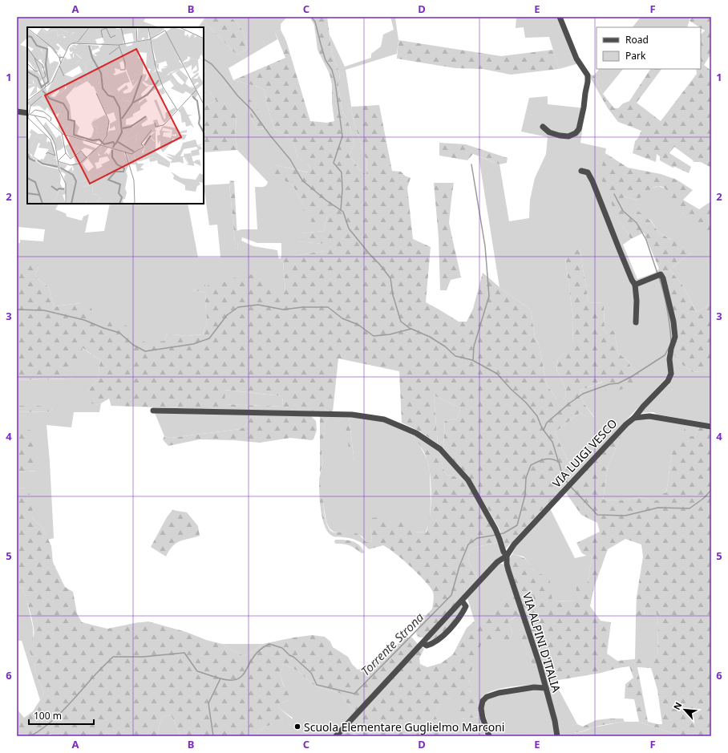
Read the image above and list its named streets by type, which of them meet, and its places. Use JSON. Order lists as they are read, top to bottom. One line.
{"streets":{"street":["VIA LUIGI VESCO","VIA ALPINI D'ITALIA"]},"crossings":[["VIA LUIGI VESCO","VIA ALPINI D'ITALIA"]],"water":["Torrente Strona"],"places":["Scuola Elementare Guglielmo Marconi"],"legend":["Road","Park"],"scale_bar":"100 m","north":"top left","grid":{"columns":["A","B","C","D","E","F"],"rows":["1","2","3","4","5","6"]}}
